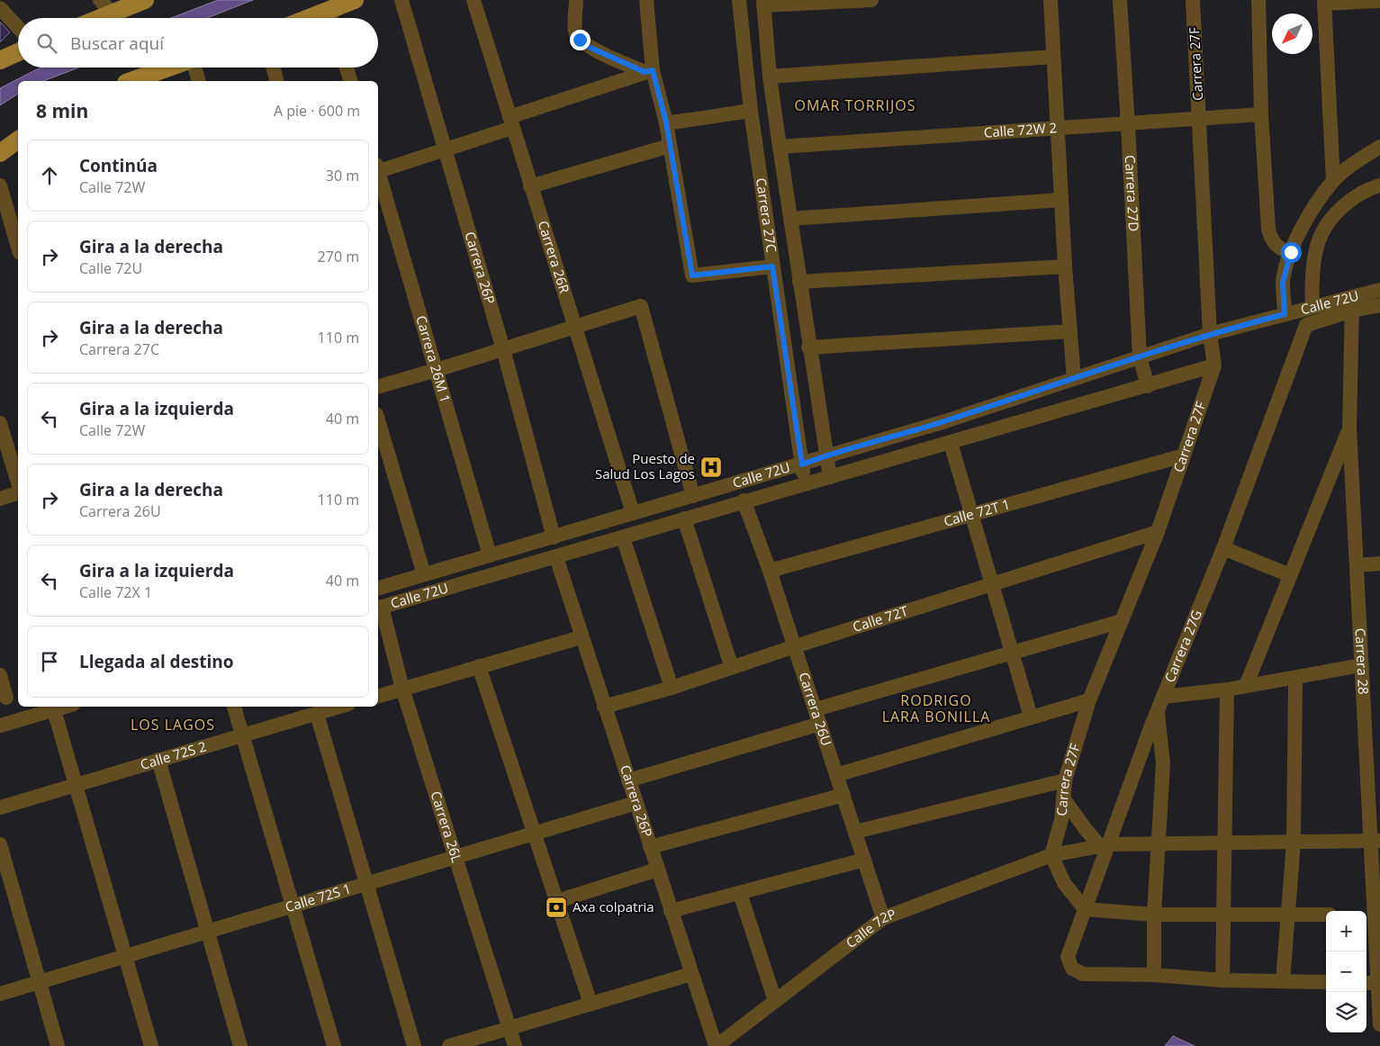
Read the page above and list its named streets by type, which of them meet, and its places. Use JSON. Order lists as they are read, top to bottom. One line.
{"streets":{"street":["Carrera 27F","Calle 72W 2","Carrera 27D","Carrera 27C","Carrera 26R","Carrera 26P","Calle 72U","Carrera 26M 1","Calle 72T 1","Calle 72T","Carrera 27G","Carrera 28","Carrera 26U","Calle 72S 2","Carrera 26L","Calle 72S 1","Calle 72P"]},"crossings":[["Carrera 27F","Calle 72W 2"],["Carrera 27F","Calle 72U"],["Carrera 27F","Calle 72T 1"],["Carrera 27F","Calle 72T"],["Carrera 27F","Calle 72P"],["Calle 72W 2","Carrera 27D"],["Calle 72W 2","Carrera 27C"],["Carrera 27D","Calle 72U"],["Carrera 27C","Calle 72U"],["Carrera 26R","Calle 72U"],["Carrera 26P","Calle 72U"],["Carrera 26P","Calle 72T"],["Carrera 26P","Calle 72S 1"],["Carrera 26P","Calle 72P"],["Calle 72U","Carrera 26M 1"],["Calle 72U","Carrera 27G"],["Calle 72U","Carrera 28"],["Calle 72U","Carrera 26U"],["Calle 72U","Carrera 26L"],["Calle 72T 1","Carrera 26U"],["Calle 72T","Carrera 26U"],["Carrera 27G","Carrera 28"],["Carrera 27G","Calle 72P"],["Carrera 26U","Calle 72P"],["Carrera 26L","Calle 72S 1"]],"districts":["OMAR TORRIJOS","RODRIGO LARA BONILLA","LOS LAGOS"],"places":{"hospital":["Puesto de Salud Los Lagos"],"bank":["Axa colpatria"]},"north":"bottom left","page":{"search":"Buscar aquí","heading":["8 min","A pie · 600 m"],"list":[["Continúa","Calle 72W","30 m"],["Gira a la derecha","Calle 72U","270 m"],["Gira a la derecha","Carrera 27C","110 m"],["Gira a la izquierda","Calle 72W","40 m"],["Gira a la derecha","Carrera 26U","110 m"],["Gira a la izquierda","Calle 72X 1","40 m"],"Llegada al destino"],"map_buttons":["+","−"]}}
